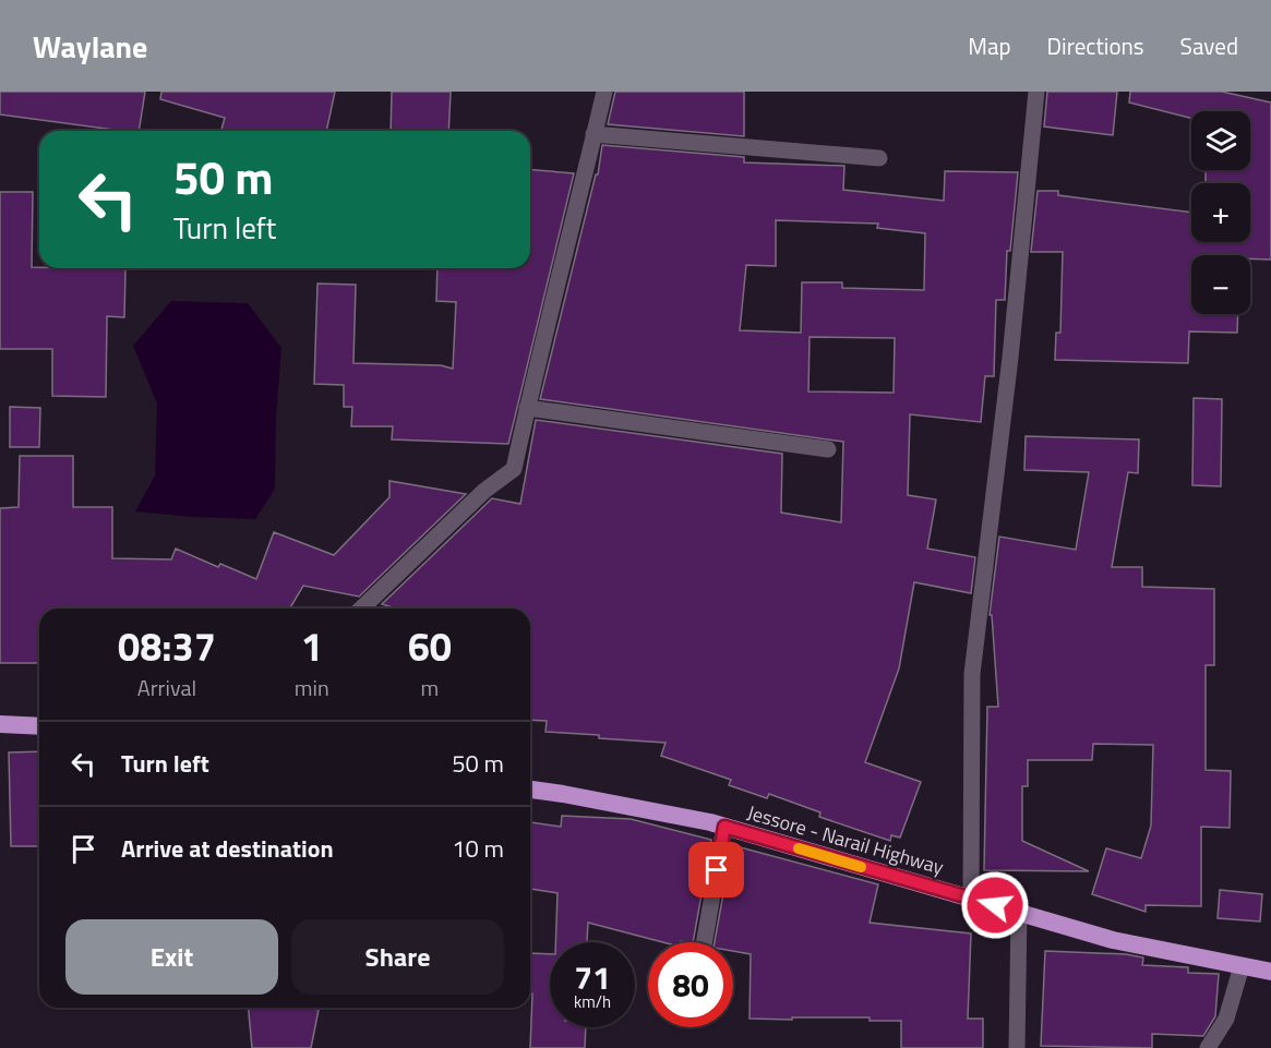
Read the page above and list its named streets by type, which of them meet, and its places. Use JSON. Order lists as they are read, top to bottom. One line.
{"streets":{"highway":["Jessore - Narail Highway"]},"page":{"header":"Waylane","nav":["Map","Directions","Saved"],"map_buttons":["+","−"],"turn":["50 m","Turn left"],"eta":["08:37","Arrival","1","min","60","m"],"list":[{"name":"Turn left","value":"50 m"},{"name":"Arrive at destination","value":"10 m"}],"buttons":["Exit","Share"],"speed":"71 km/h","limit":"80"}}
